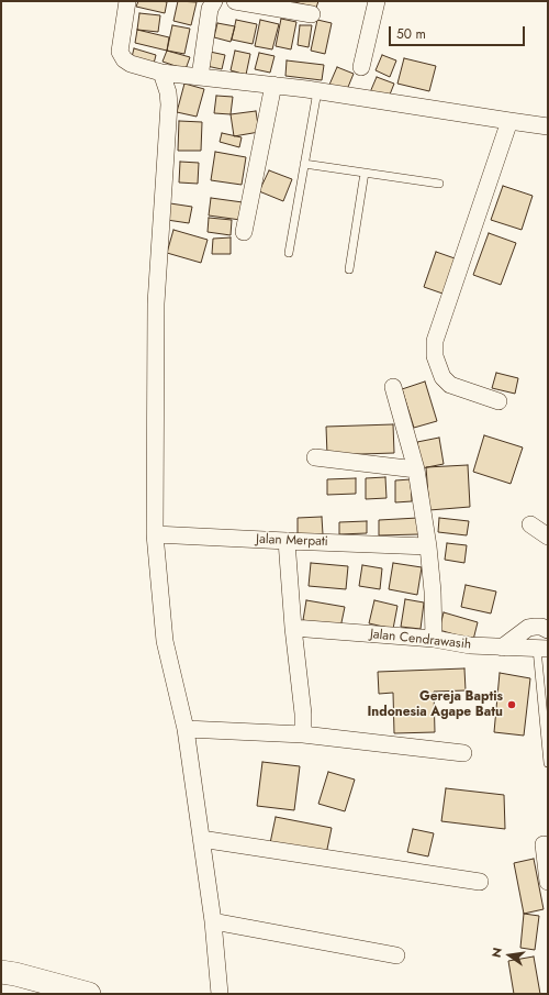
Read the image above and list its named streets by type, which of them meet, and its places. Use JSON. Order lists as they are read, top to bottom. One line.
{"streets":{"street":["Jalan Merpati","Jalan Cendrawasih"]},"places":["Gereja Baptis Indonesia Agape Batu"],"scale_bar":"50 m","north":"left"}
